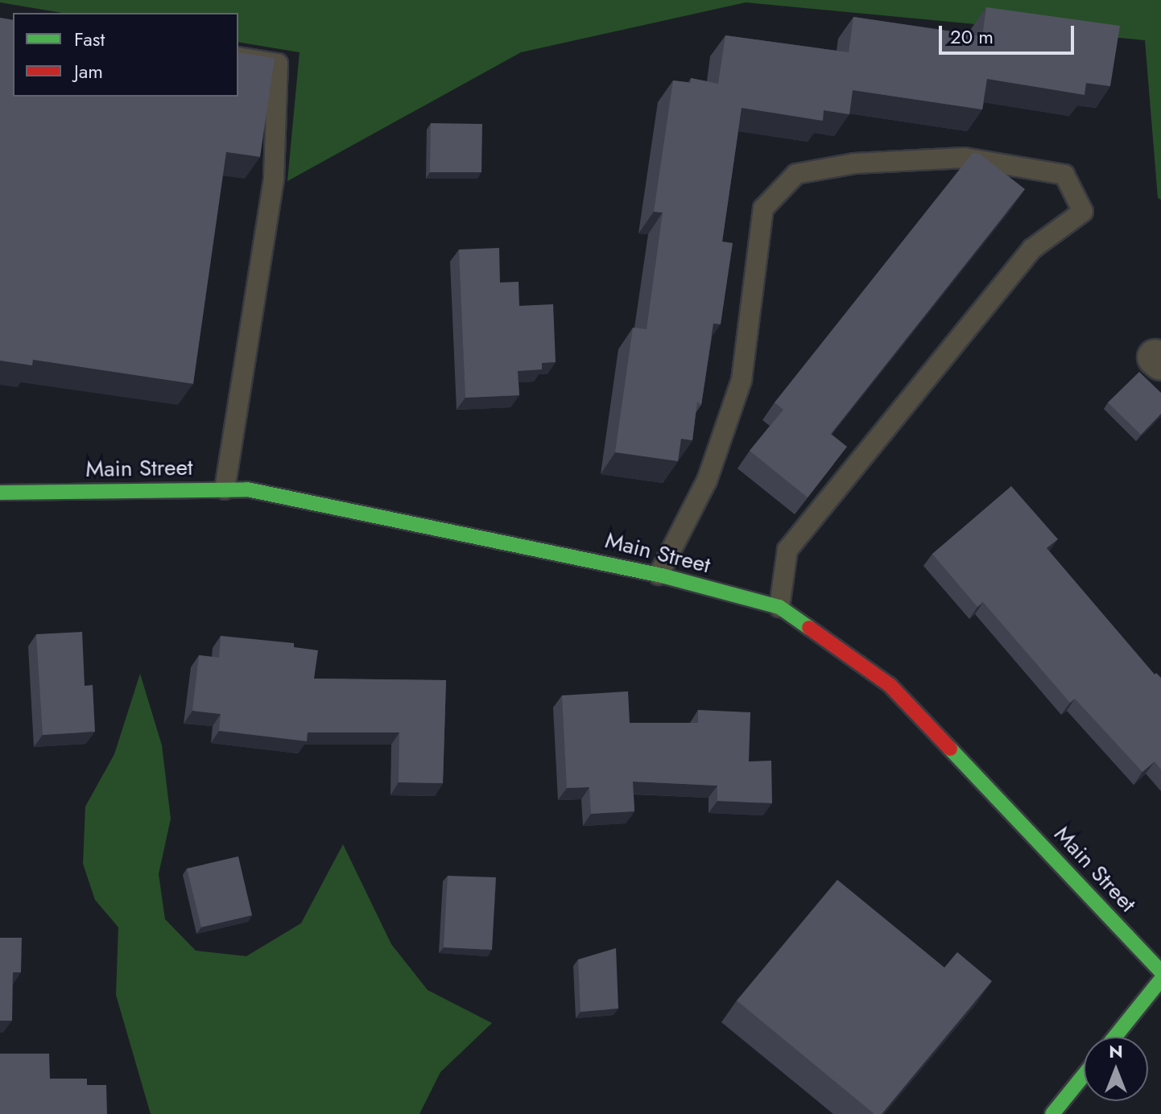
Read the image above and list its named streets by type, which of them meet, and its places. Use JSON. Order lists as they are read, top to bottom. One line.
{"streets":{"main road":["Main Street"]},"legend":["Fast","Jam"],"scale_bar":"20 m","north":"top"}
